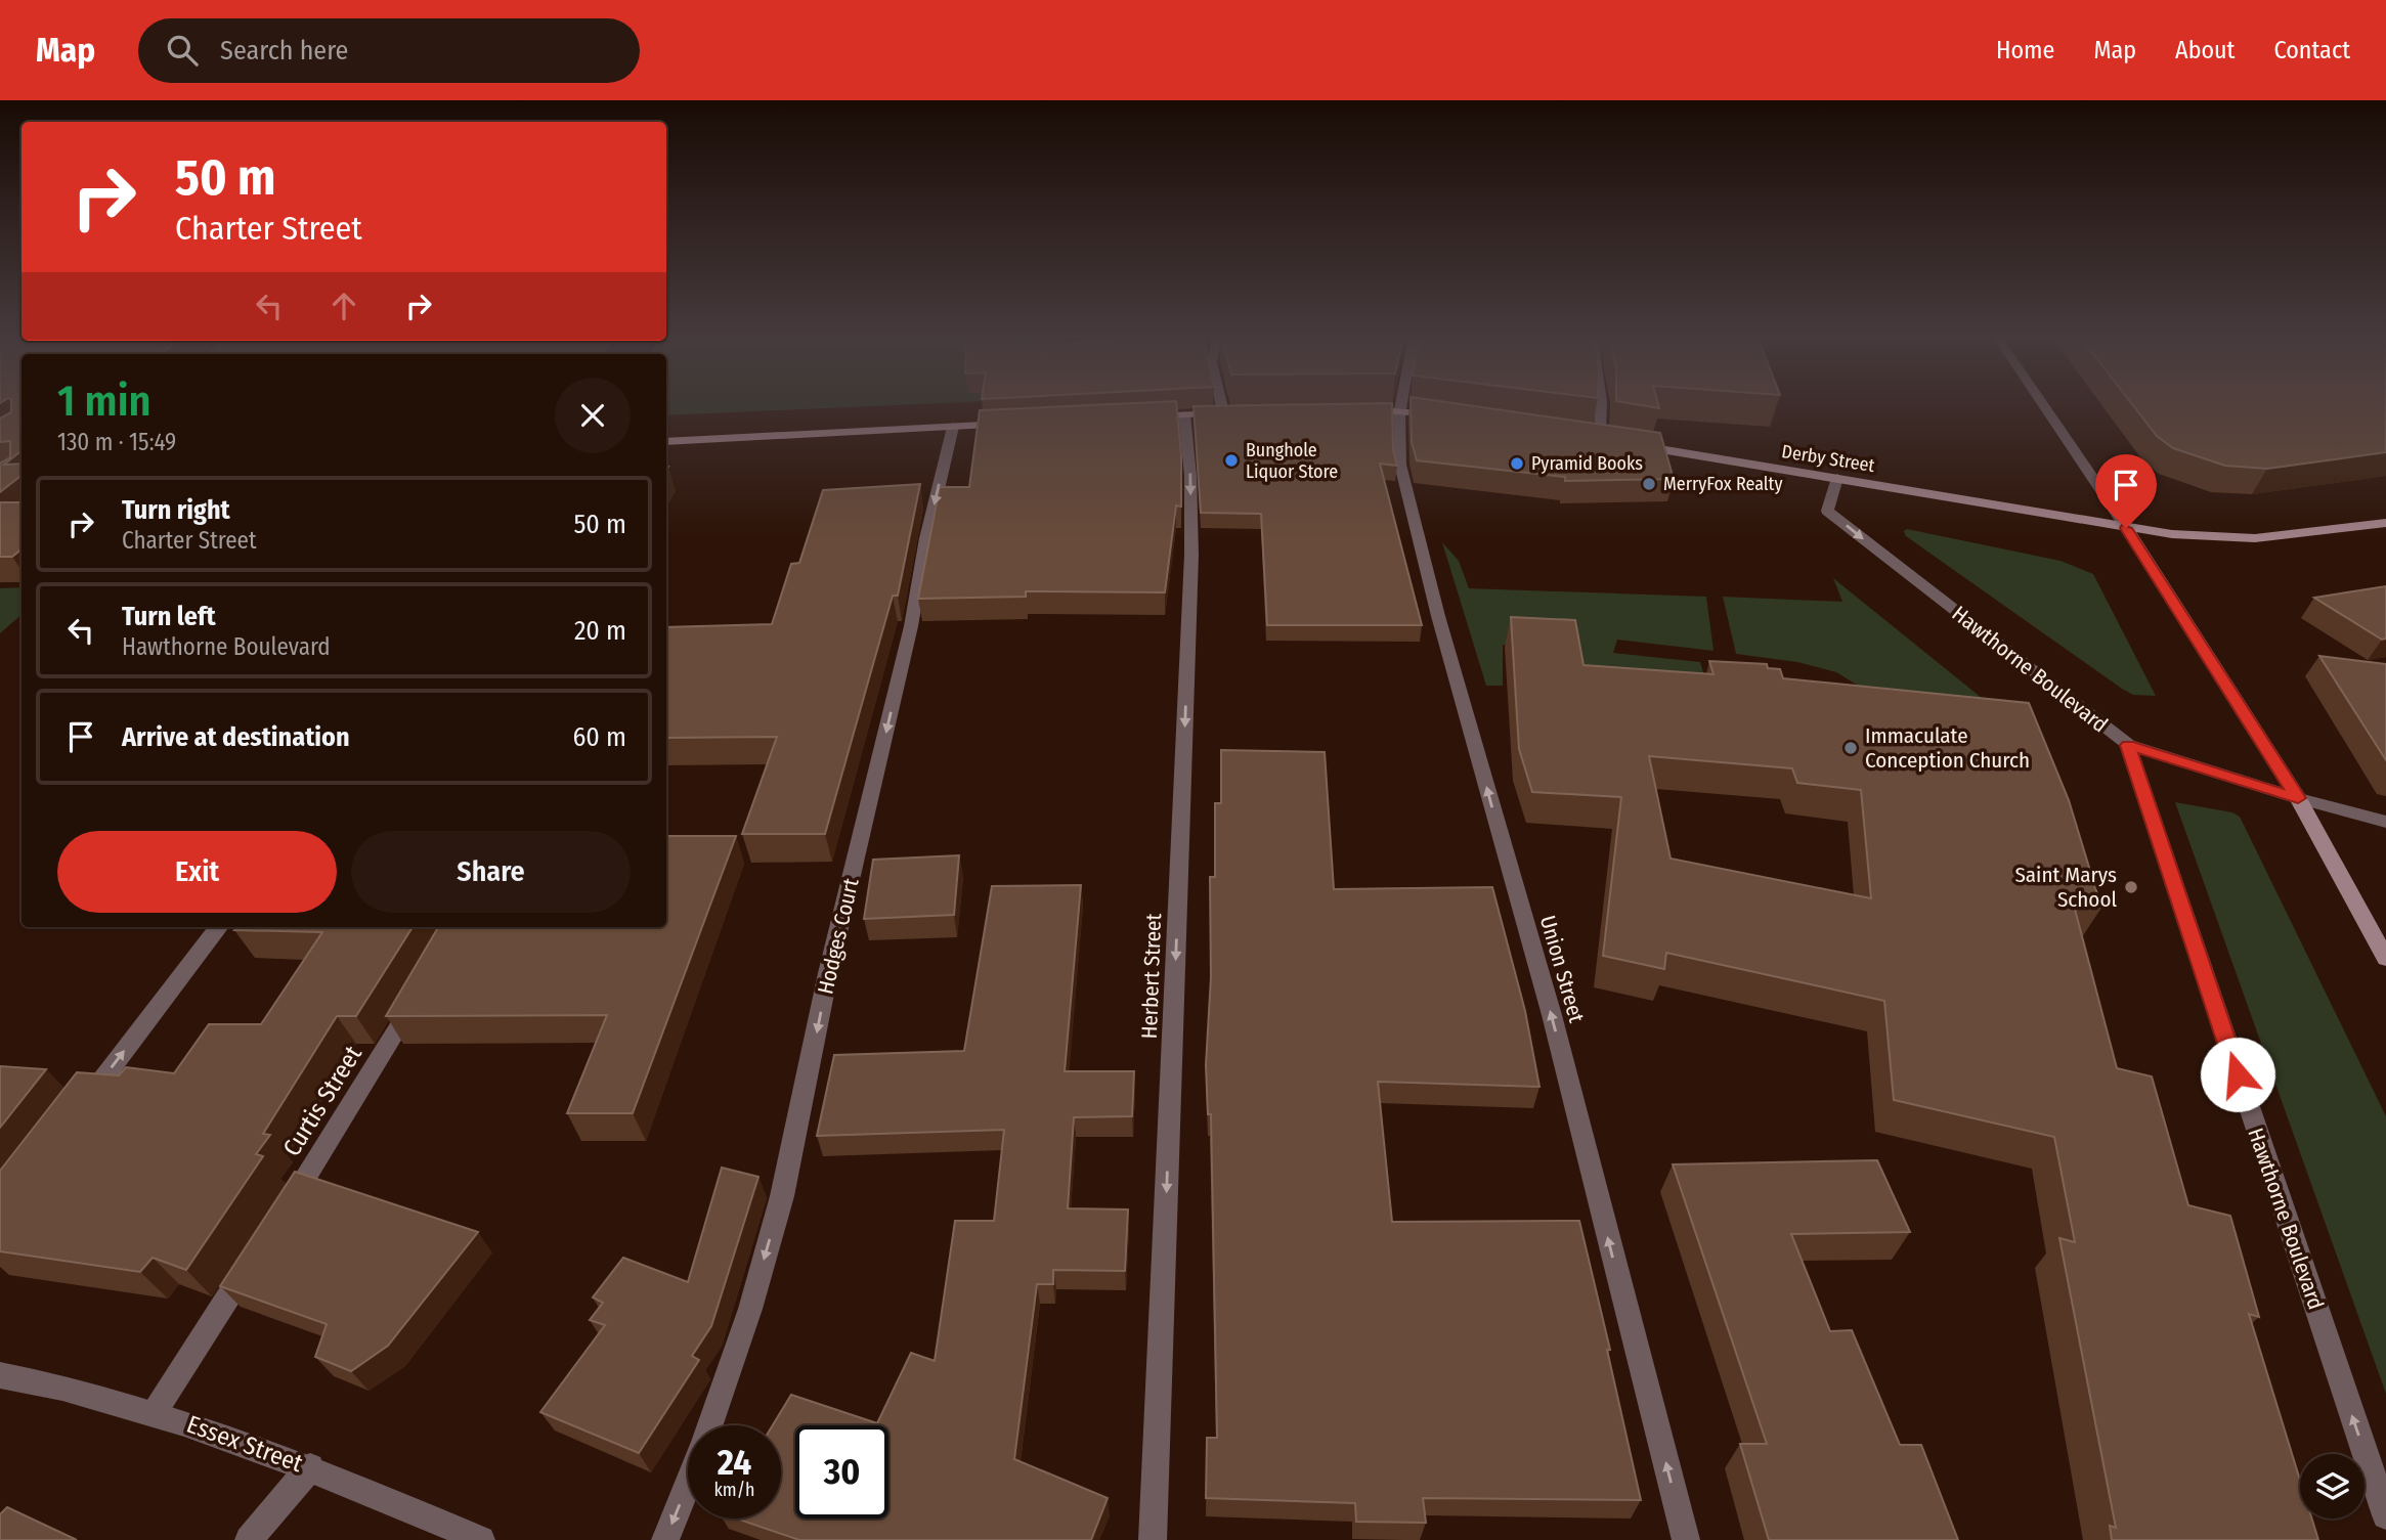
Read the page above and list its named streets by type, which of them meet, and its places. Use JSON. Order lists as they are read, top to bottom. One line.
{"streets":{"main road":["Derby Street"],"street":["Hawthorne Boulevard","Hodges Court","Union Street","Herbert Street","Curtis Street","Essex Street"]},"crossings":[["Derby Street","Hawthorne Boulevard"]],"one_way":["Hodges Court","Union Street","Herbert Street"],"places":["Bunghole Liquor Store","Pyramid Books","MerryFox Realty","Immaculate Conception Church","Saint Marys School"],"page":{"header":"Map","search":"Search here","nav":["Home","Map","About","Contact"],"turn":["50 m","Charter Street"],"heading":["1 min","130 m · 15:49"],"list":[{"name":"Turn right","note":"Charter Street","value":"50 m"},{"name":"Turn left","note":"Hawthorne Boulevard","value":"20 m"},{"name":"Arrive at destination","value":"60 m"}],"buttons":["Exit","Share"],"speed":"24 km/h","limit":"30"}}
